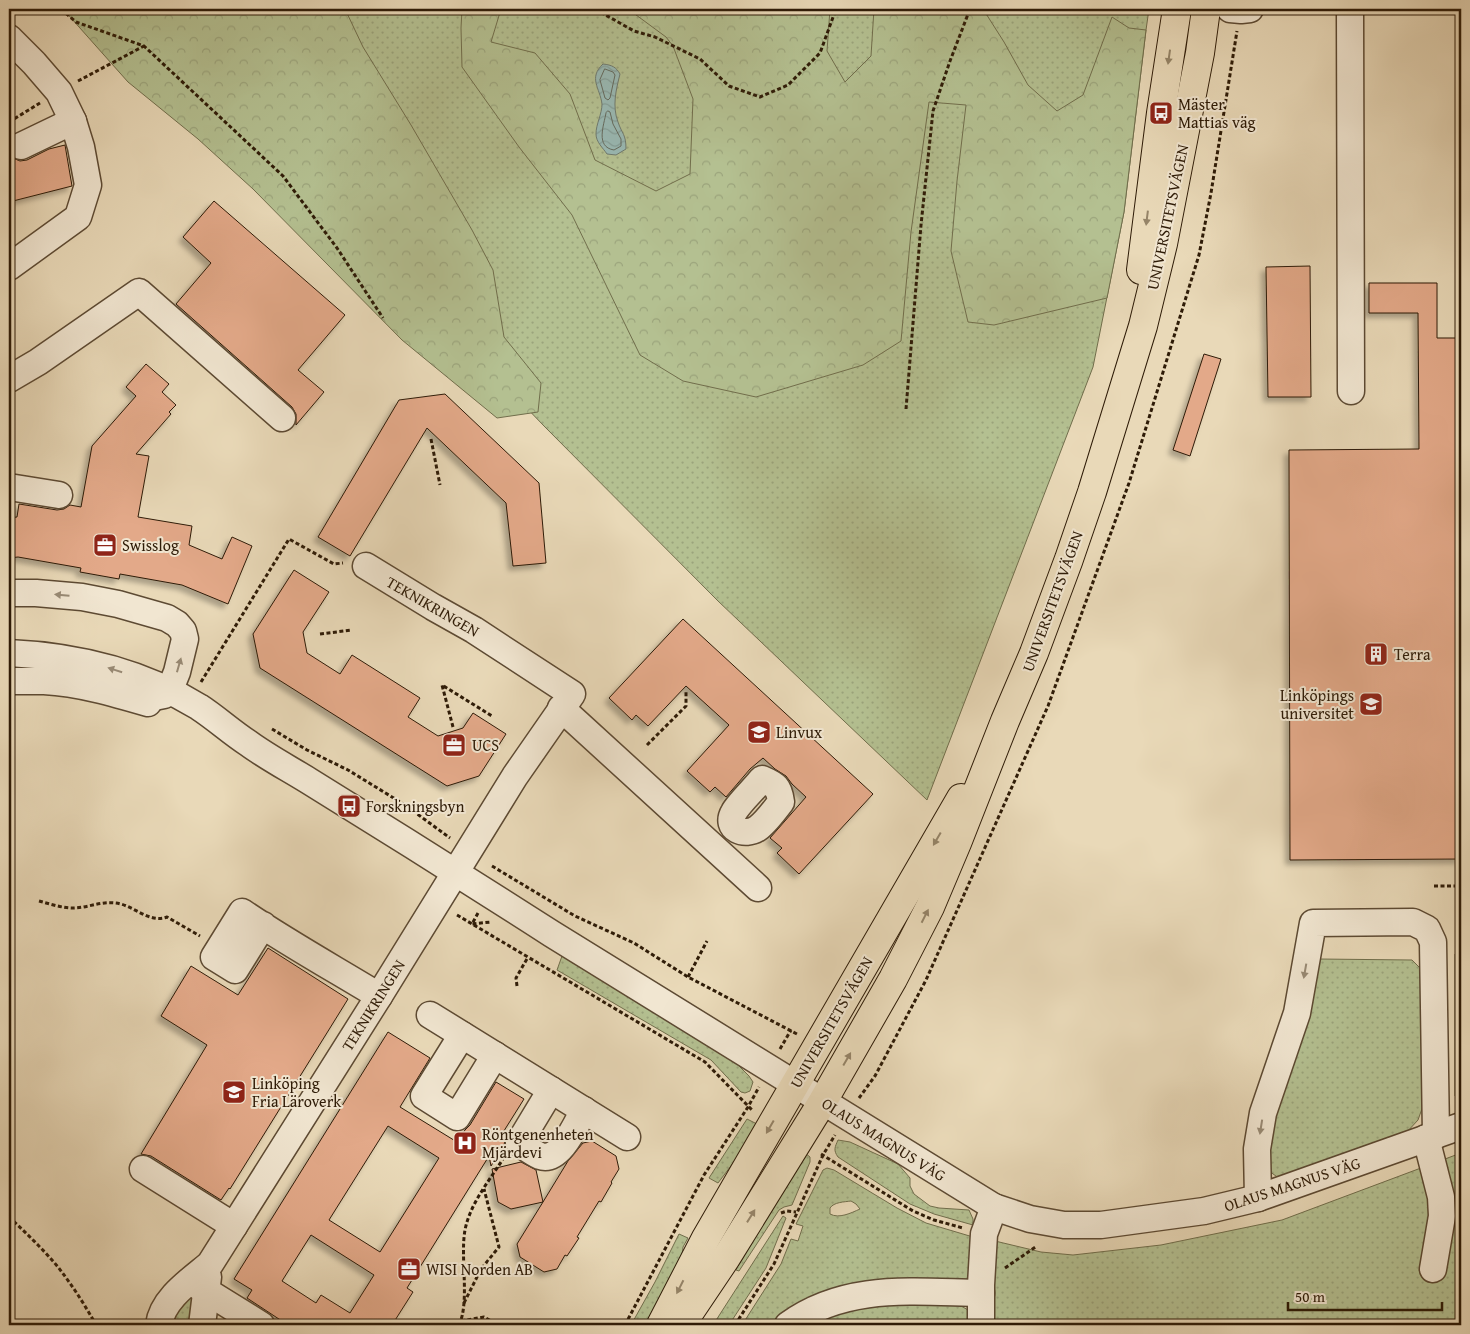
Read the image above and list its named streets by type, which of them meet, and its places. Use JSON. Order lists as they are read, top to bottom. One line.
{"streets":{"main road":["UNIVERSITETSVÄGEN"],"street":["TEKNIKRINGEN","OLAUS MAGNUS VÄG"]},"crossings":[["UNIVERSITETSVÄGEN","OLAUS MAGNUS VÄG"]],"places":{"bus stop":["Mäster Mattias väg","Forskningsbyn"],"office":["Swisslog","UCS","WISI Norden AB"],"building":["Terra"],"school or university":["Linköpings universitet","Linvux","Linköping Fria Läroverk"],"hospital":["Röntgenenheten Mjärdevi"]},"scale_bar":"50 m"}
